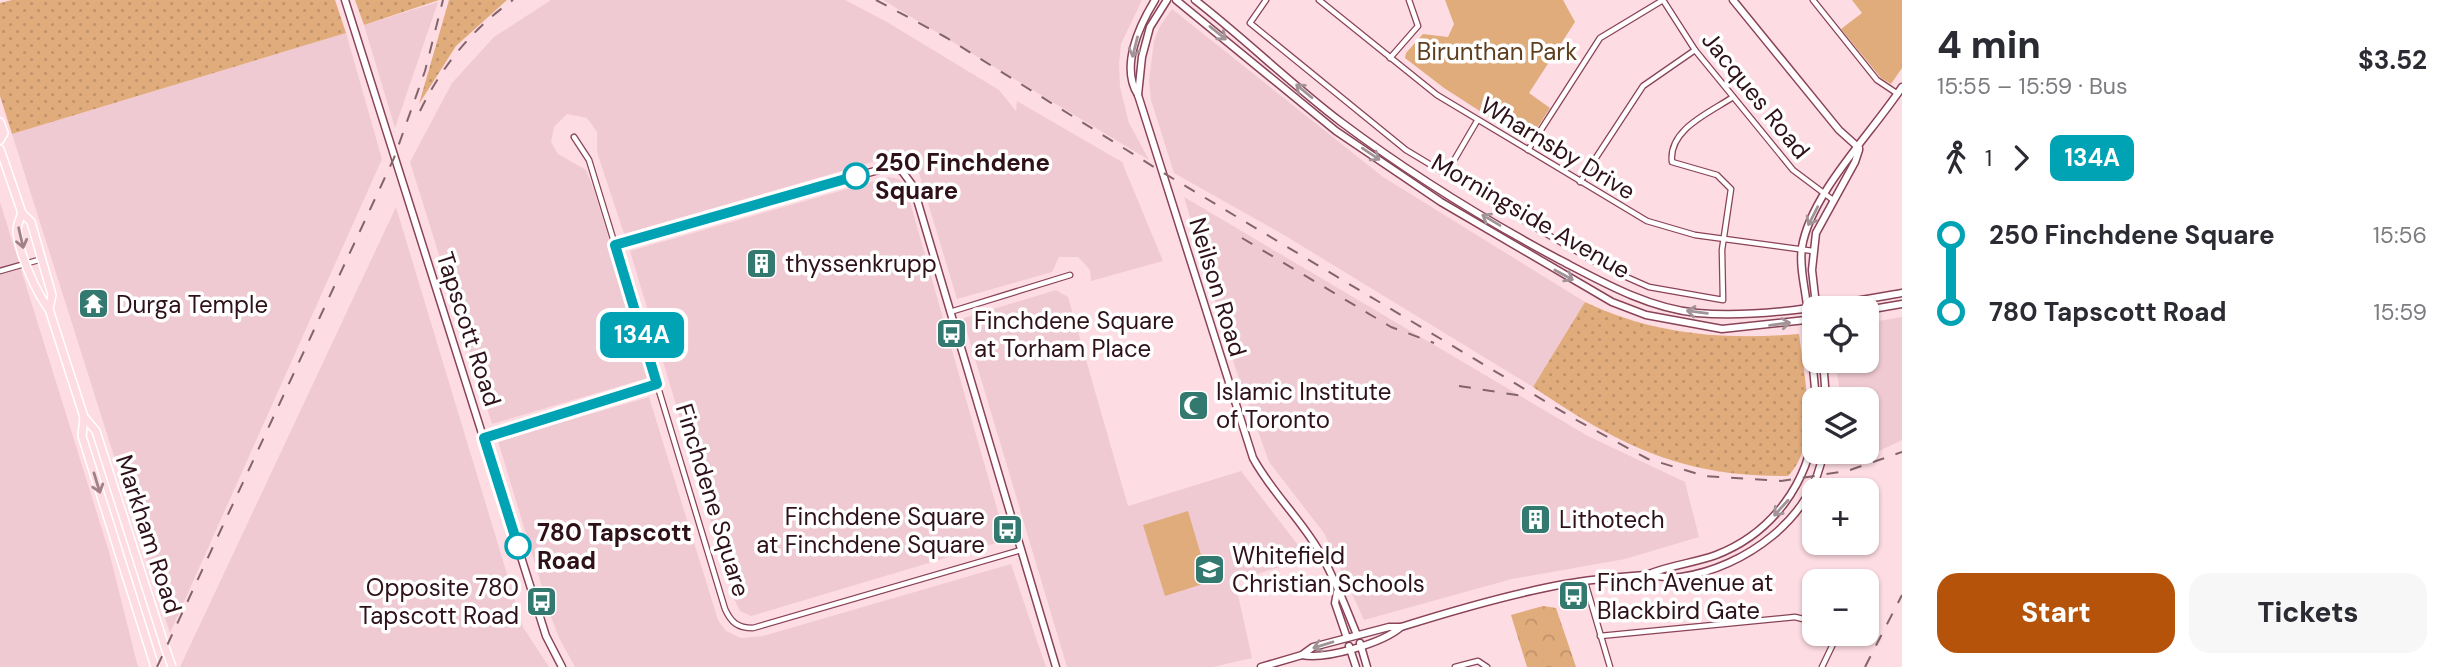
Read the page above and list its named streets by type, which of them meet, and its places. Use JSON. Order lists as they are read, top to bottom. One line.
{"streets":{"main road":["Markham Road"],"street":["Jacques Road","Wharnsby Drive","Morningside Avenue","Neilson Road","Tapscott Road","Finchdene Square"]},"parks":["Birunthan Park"],"places":{"other":["250 Finchdene Square","780 Tapscott Road"],"building":["thyssenkrupp","Lithotech"],"temple":["Durga Temple"],"bus stop":["Finchdene Square at Torham Place","Finchdene Square at Finchdene Square","Finch Avenue at Blackbird Gate","Opposite 780 Tapscott Road"],"mosque":["Islamic Institute of Toronto"],"school or university":["Whitefield Christian Schools"]},"lines":["bus line 134A"],"page":{"on_map":"134A","heading":["4 min","15:55 – 15:59 · Bus","$3.52"],"legs":["1","134A"],"list":[{"name":"250 Finchdene Square","value":"15:56"},{"name":"780 Tapscott Road","value":"15:59"}],"map_buttons":["+","−"],"buttons":["Start","Tickets"]}}
